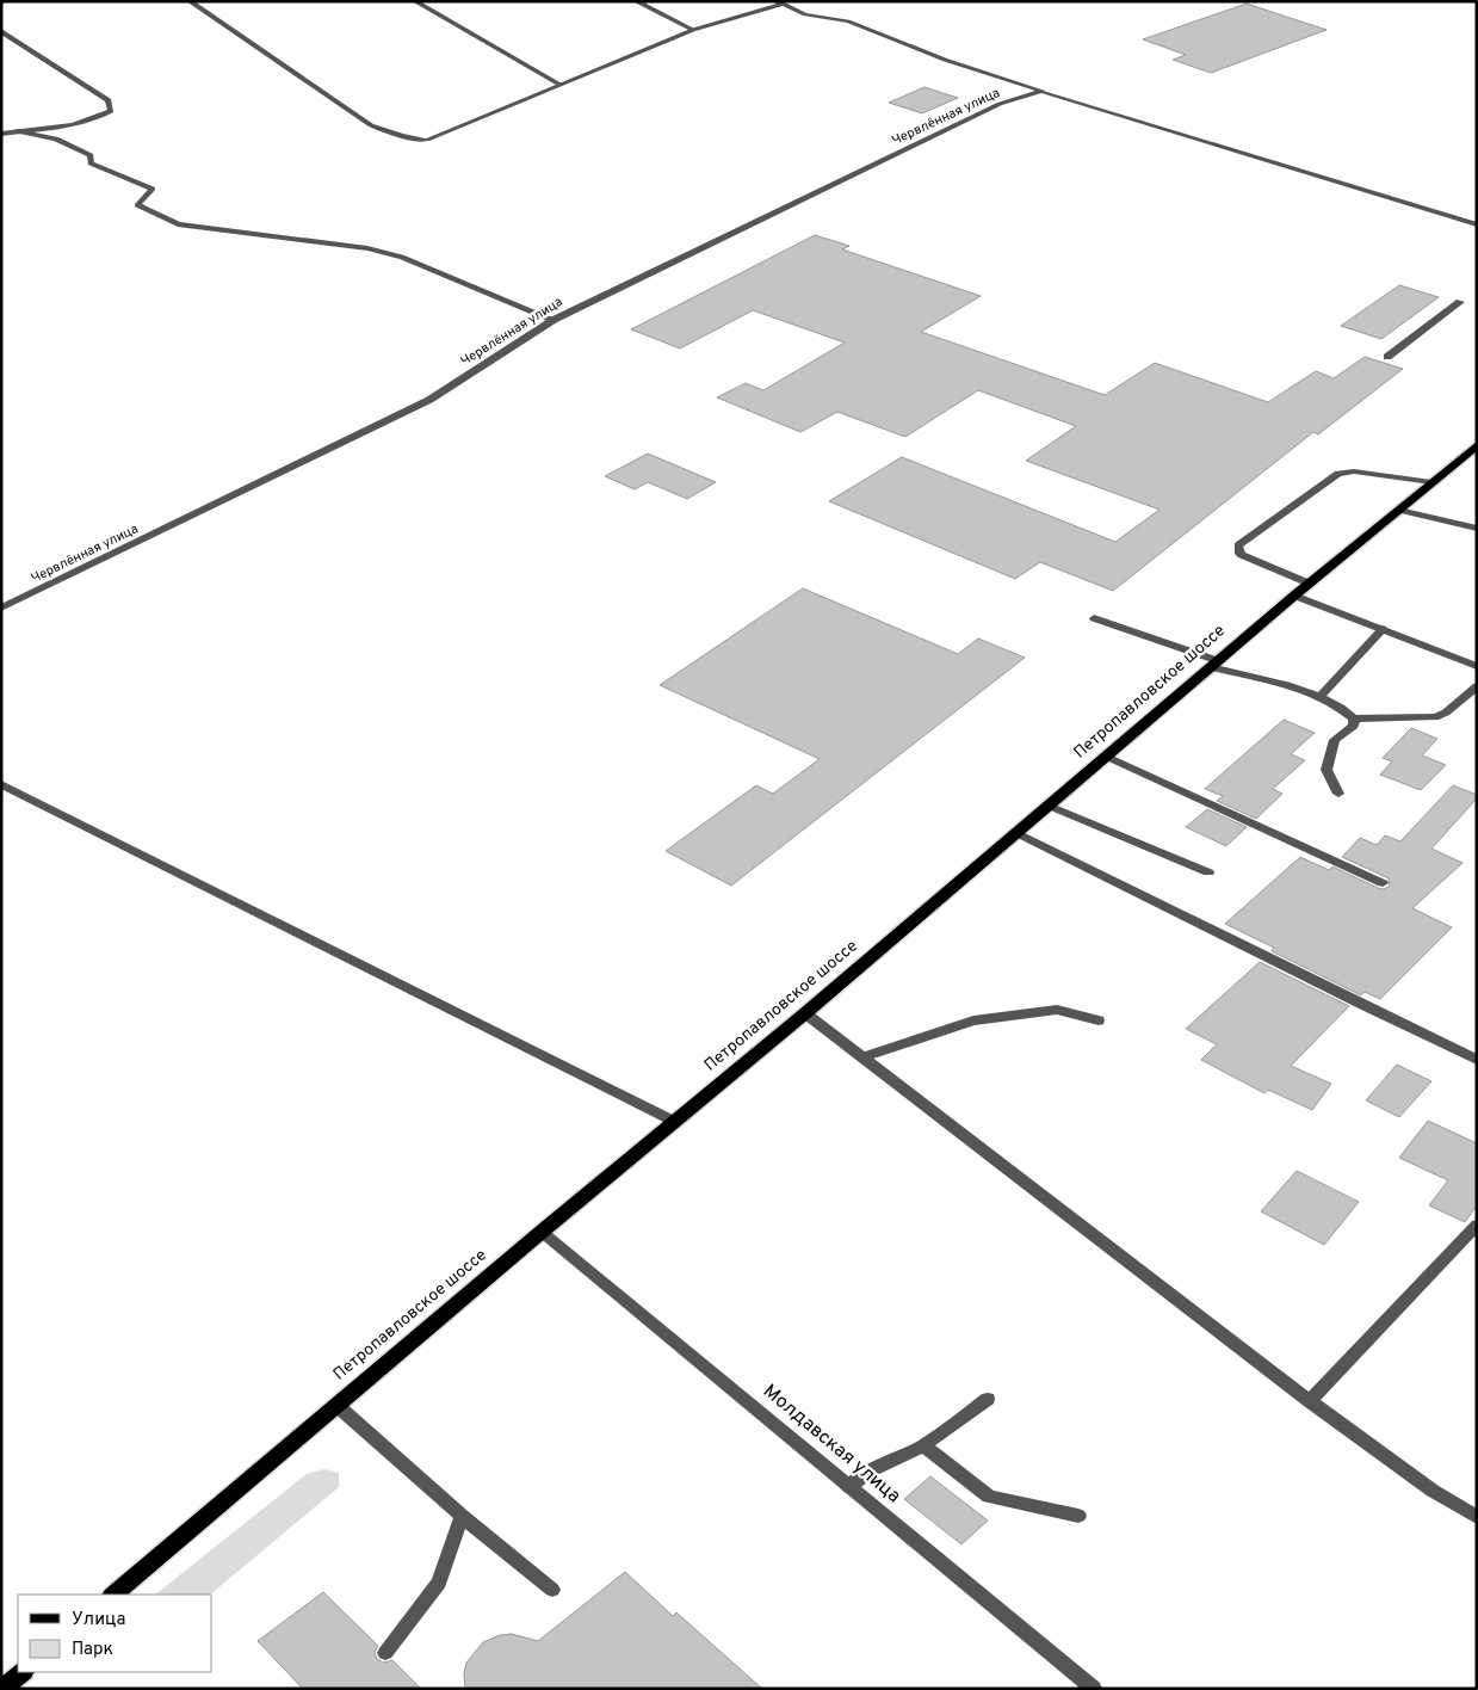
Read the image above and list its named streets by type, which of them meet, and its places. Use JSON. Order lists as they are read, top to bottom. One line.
{"streets":{"main road":["Петропавловское шоссе"],"street":["Червлённая улица","Молдавская улица"]},"crossings":[["Петропавловское шоссе","Молдавская улица"]],"legend":["Улица","Парк"]}
